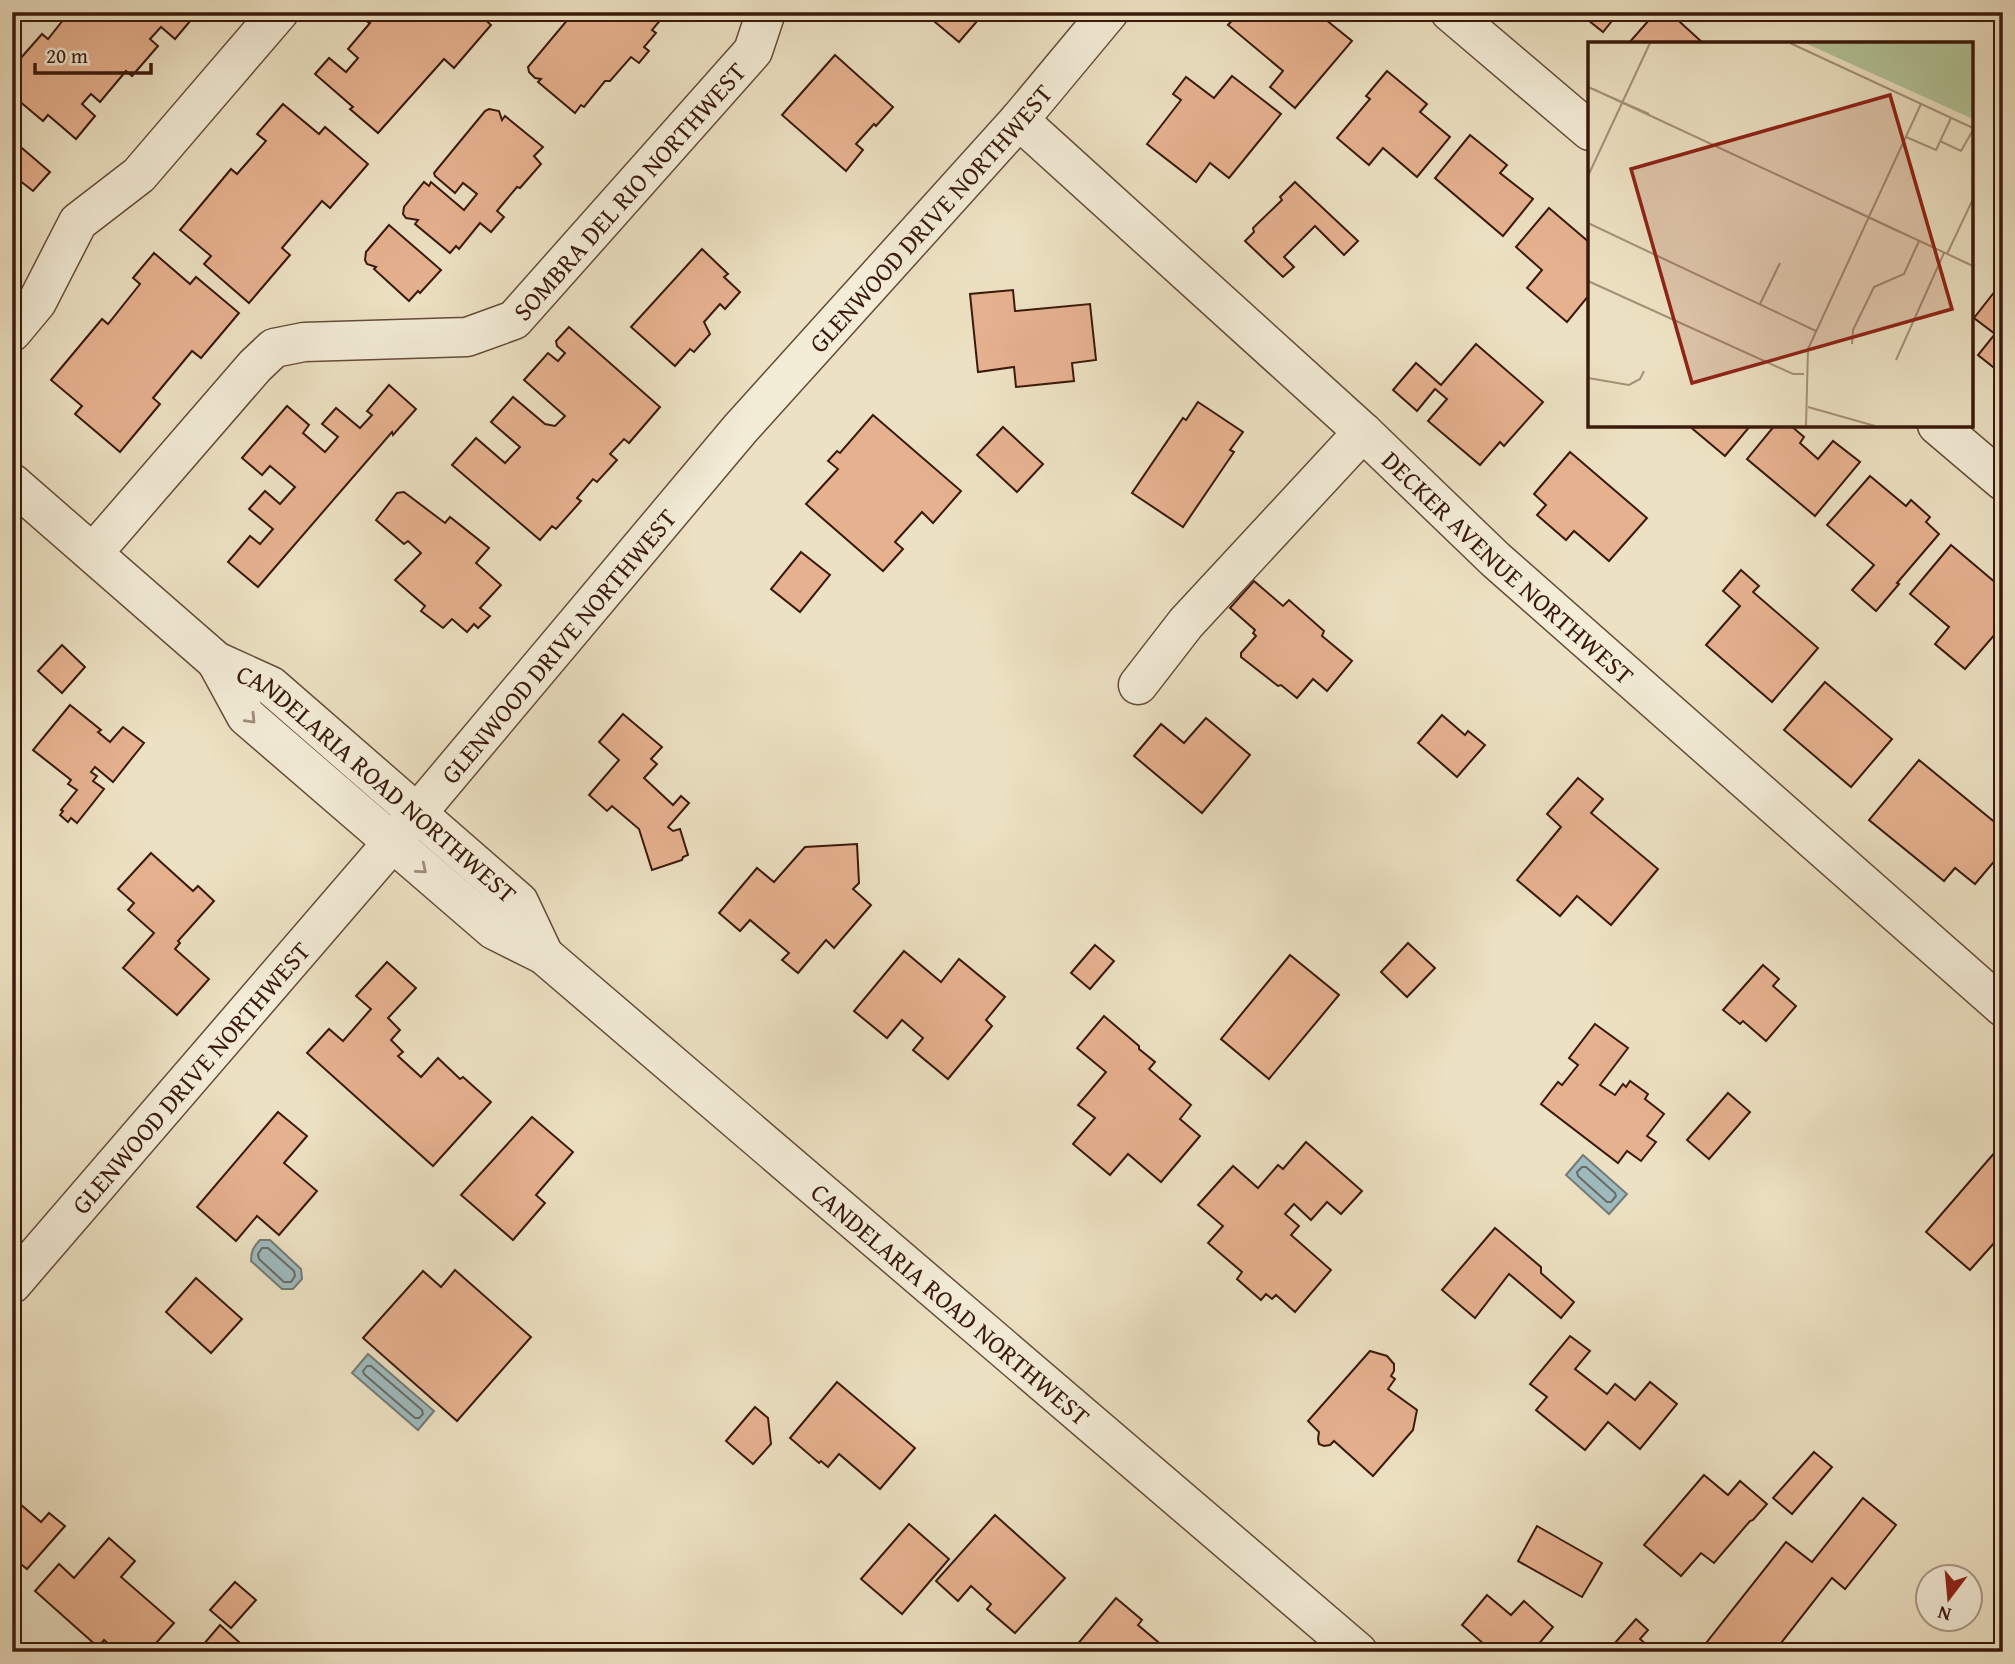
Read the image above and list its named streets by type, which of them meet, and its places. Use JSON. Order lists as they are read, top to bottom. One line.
{"streets":{"street":["SOMBRA DEL RIO NORTHWEST","GLENWOOD DRIVE NORTHWEST","DECKER AVENUE NORTHWEST","CANDELARIA ROAD NORTHWEST"]},"crossings":[["SOMBRA DEL RIO NORTHWEST","CANDELARIA ROAD NORTHWEST"],["GLENWOOD DRIVE NORTHWEST","DECKER AVENUE NORTHWEST"],["GLENWOOD DRIVE NORTHWEST","CANDELARIA ROAD NORTHWEST"]],"scale_bar":"20 m","north":"bottom"}
